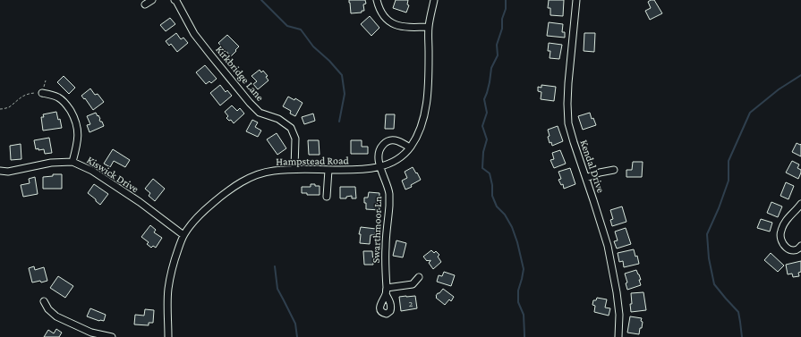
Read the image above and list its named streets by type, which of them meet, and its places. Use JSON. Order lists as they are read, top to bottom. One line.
{"streets":{"street":["Kirkbridge Lane","Hampstead Road","Kendal Drive","Kiswick Drive","Swarthmoor Ln"]},"crossings":[["Kirkbridge Lane","Hampstead Road"],["Hampstead Road","Kiswick Drive"],["Hampstead Road","Swarthmoor Ln"]],"house_numbers":["2"]}
